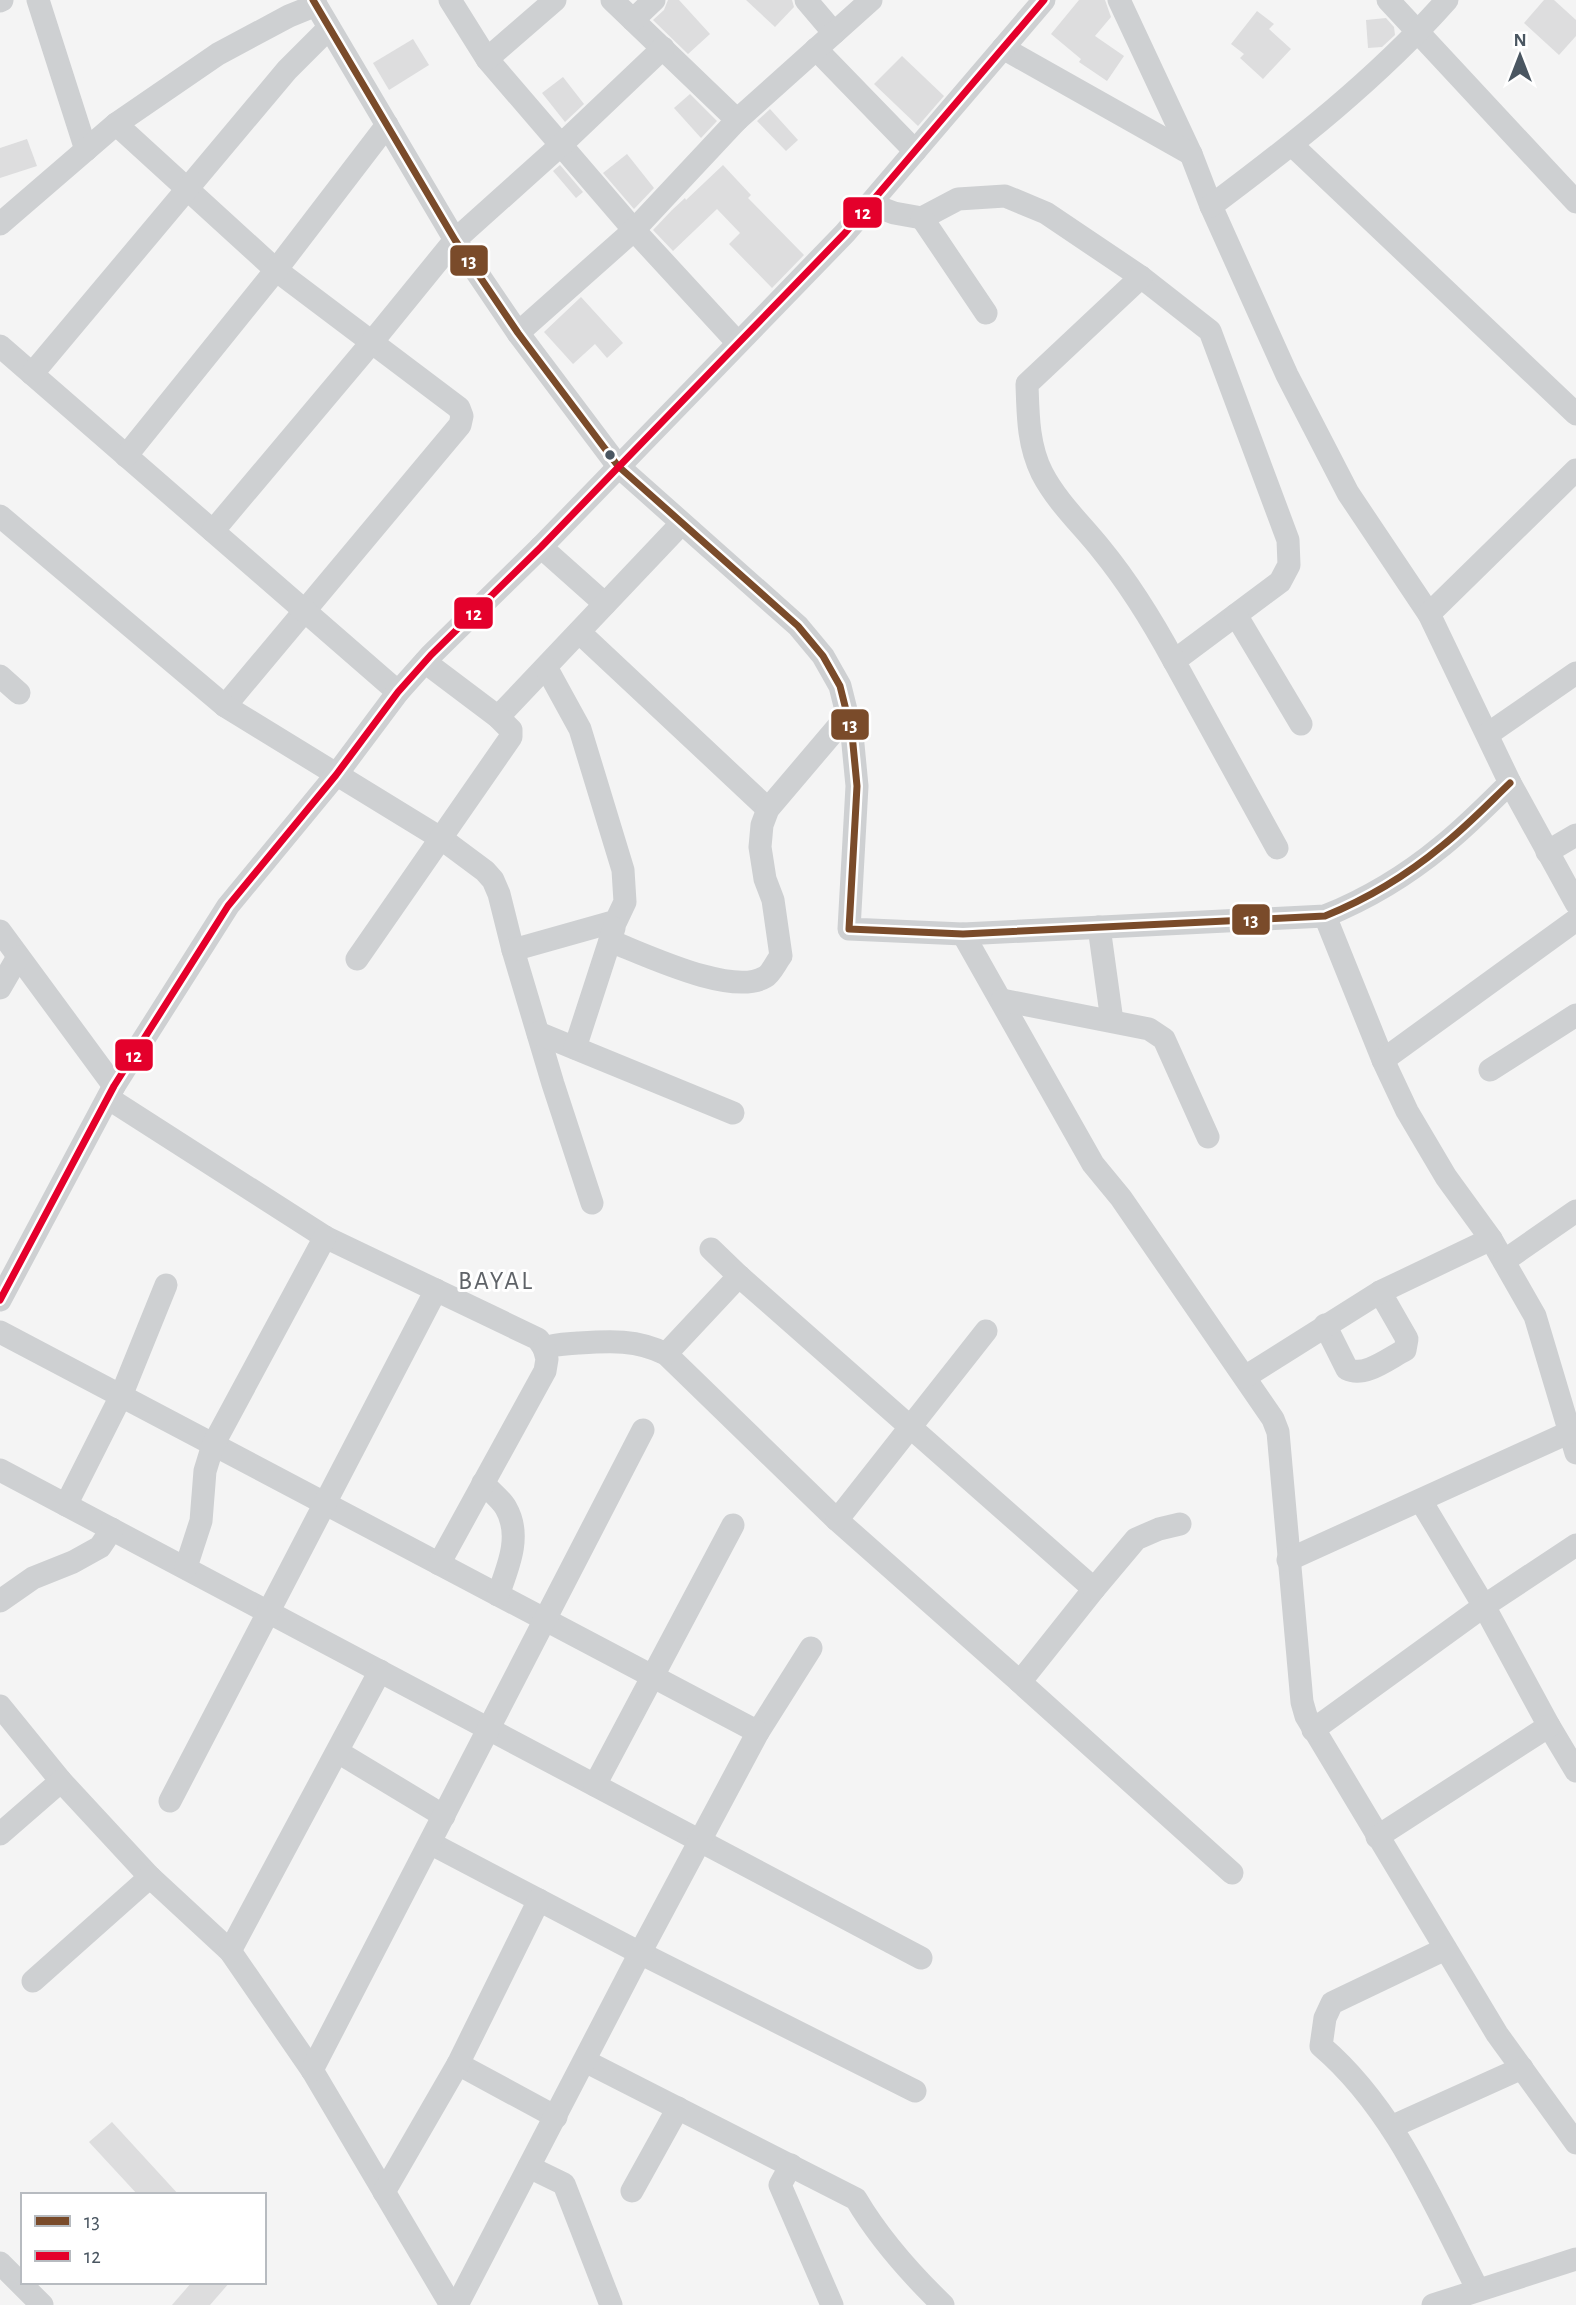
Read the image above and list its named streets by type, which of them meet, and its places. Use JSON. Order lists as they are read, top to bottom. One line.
{"districts":["BAYAL"],"lines":["transit line 13","transit line 12"],"legend":["13","12"],"north":"top"}
